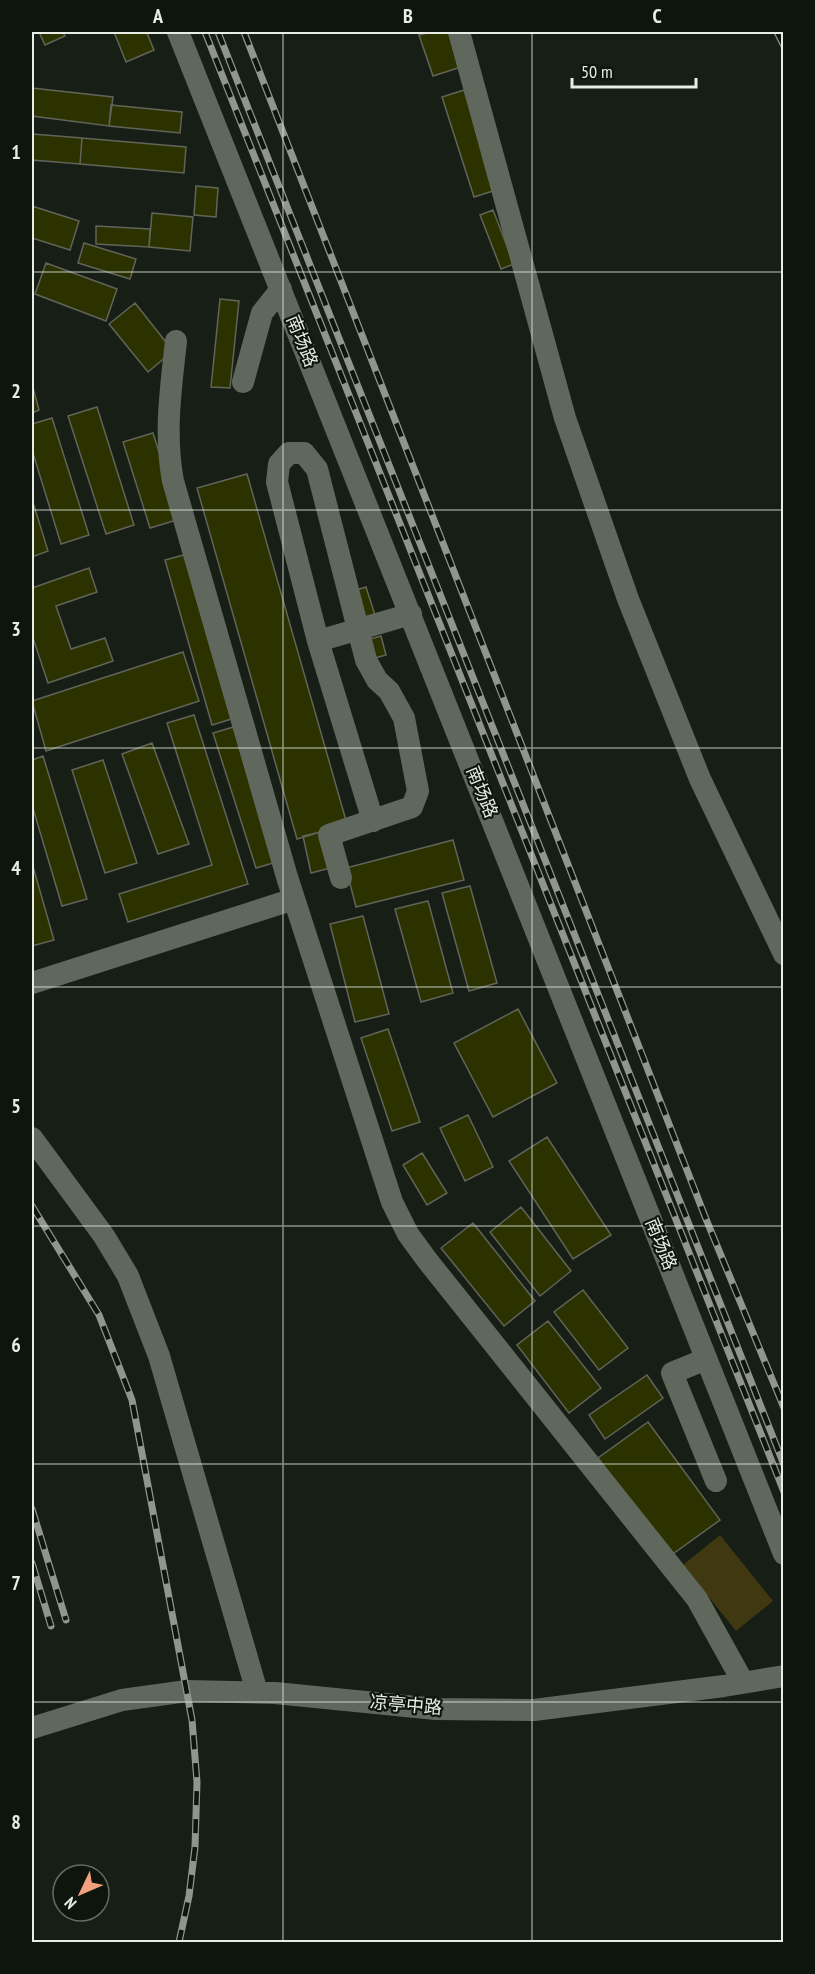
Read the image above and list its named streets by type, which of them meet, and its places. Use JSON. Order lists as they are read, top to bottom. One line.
{"streets":{"street":["南场路","凉亭中路"]},"scale_bar":"50 m","north":"bottom left","grid":{"columns":["A","B","C"],"rows":["1","2","3","4","5","6","7","8"]}}
